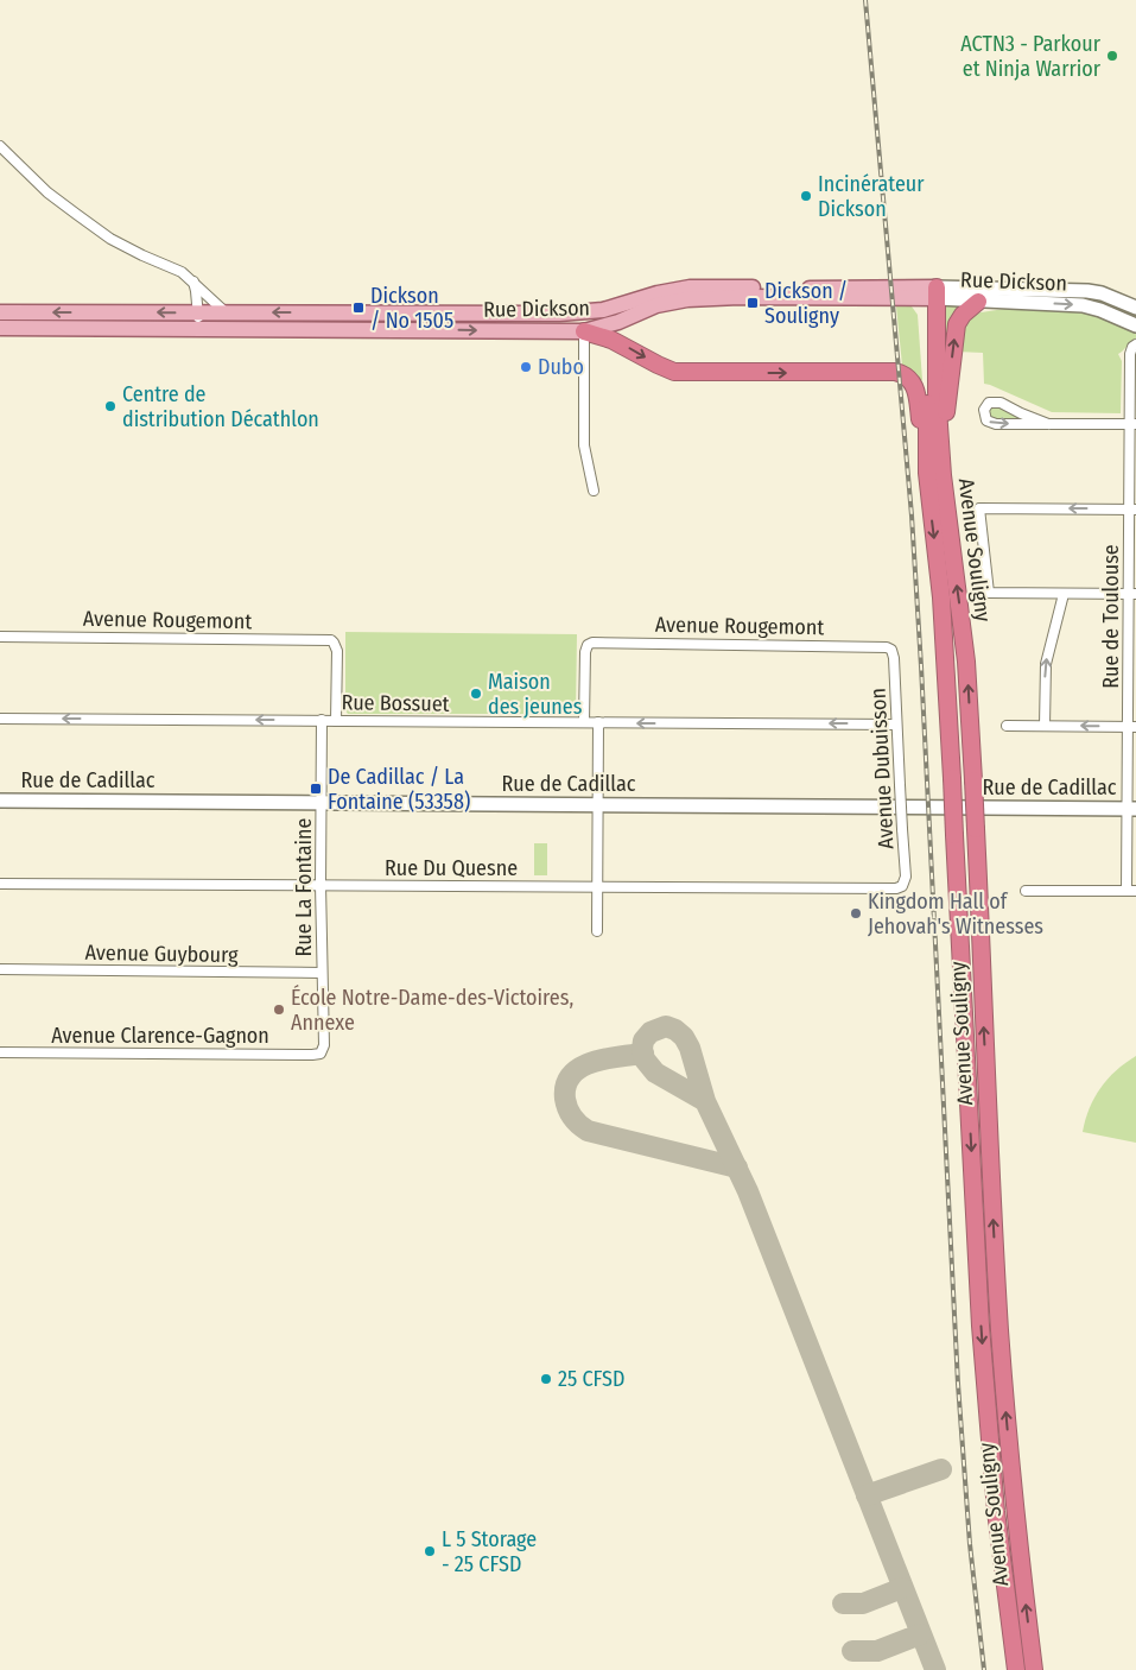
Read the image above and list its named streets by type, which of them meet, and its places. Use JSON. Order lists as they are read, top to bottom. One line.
{"streets":{"highway":["Avenue Souligny"],"main road":["Rue Dickson"],"street":["Rue de Toulouse","Avenue Rougemont","Rue Bossuet","Avenue Dubuisson","Rue de Cadillac","Rue Du Quesne","Rue La Fontaine","Avenue Guybourg","Avenue Clarence-Gagnon"]},"crossings":[["Rue Dickson","Avenue Souligny"],["Rue de Toulouse","Rue de Cadillac"],["Avenue Rougemont","Rue Bossuet"],["Avenue Rougemont","Avenue Dubuisson"],["Rue Bossuet","Avenue Dubuisson"],["Rue Bossuet","Rue La Fontaine"],["Avenue Dubuisson","Rue Du Quesne"],["Rue de Cadillac","Rue La Fontaine"],["Rue Du Quesne","Rue La Fontaine"],["Rue La Fontaine","Avenue Guybourg"],["Rue La Fontaine","Avenue Clarence-Gagnon"]],"one_way":["Rue Bossuet"],"places":{"other":["ACTN3 - Parkour et Ninja Warrior","Incinérateur Dickson","Dubo","Centre de distribution Décathlon","Maison des jeunes","Kingdom Hall of Jehovah's Witnesses","École Notre-Dame-des-Victoires, Annexe","25 CFSD","L 5 Storage - 25 CFSD"],"transit":["Dickson / Souligny","Dickson / No 1505","De Cadillac / La Fontaine (53358)"]}}
